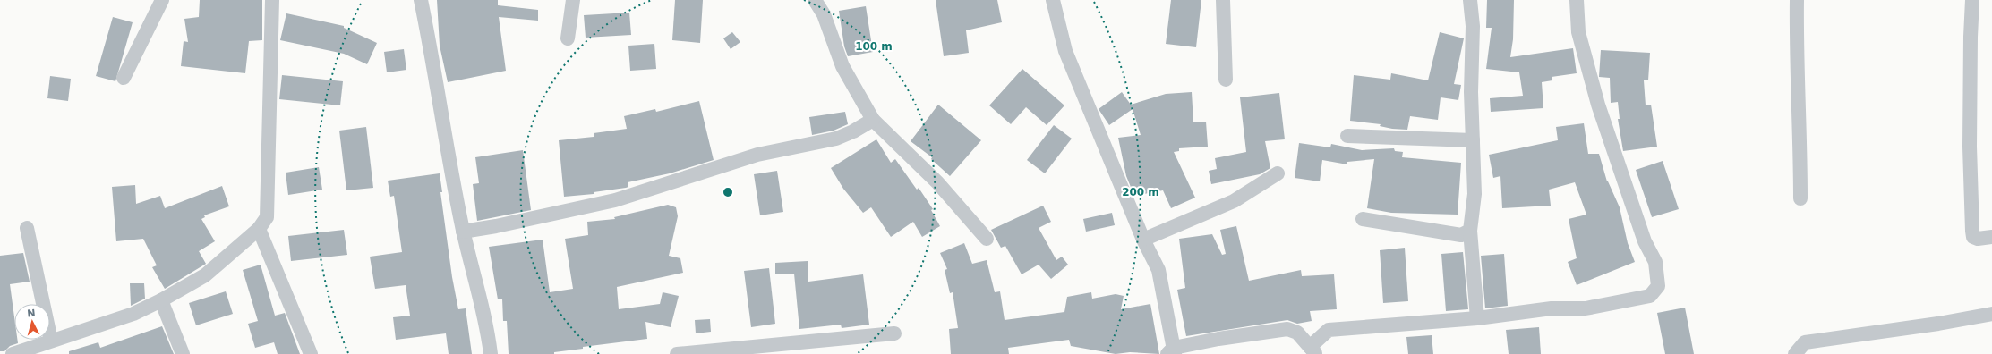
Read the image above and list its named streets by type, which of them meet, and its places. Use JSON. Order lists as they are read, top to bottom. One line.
{"north":"top","rings":["100 m","200 m"]}
